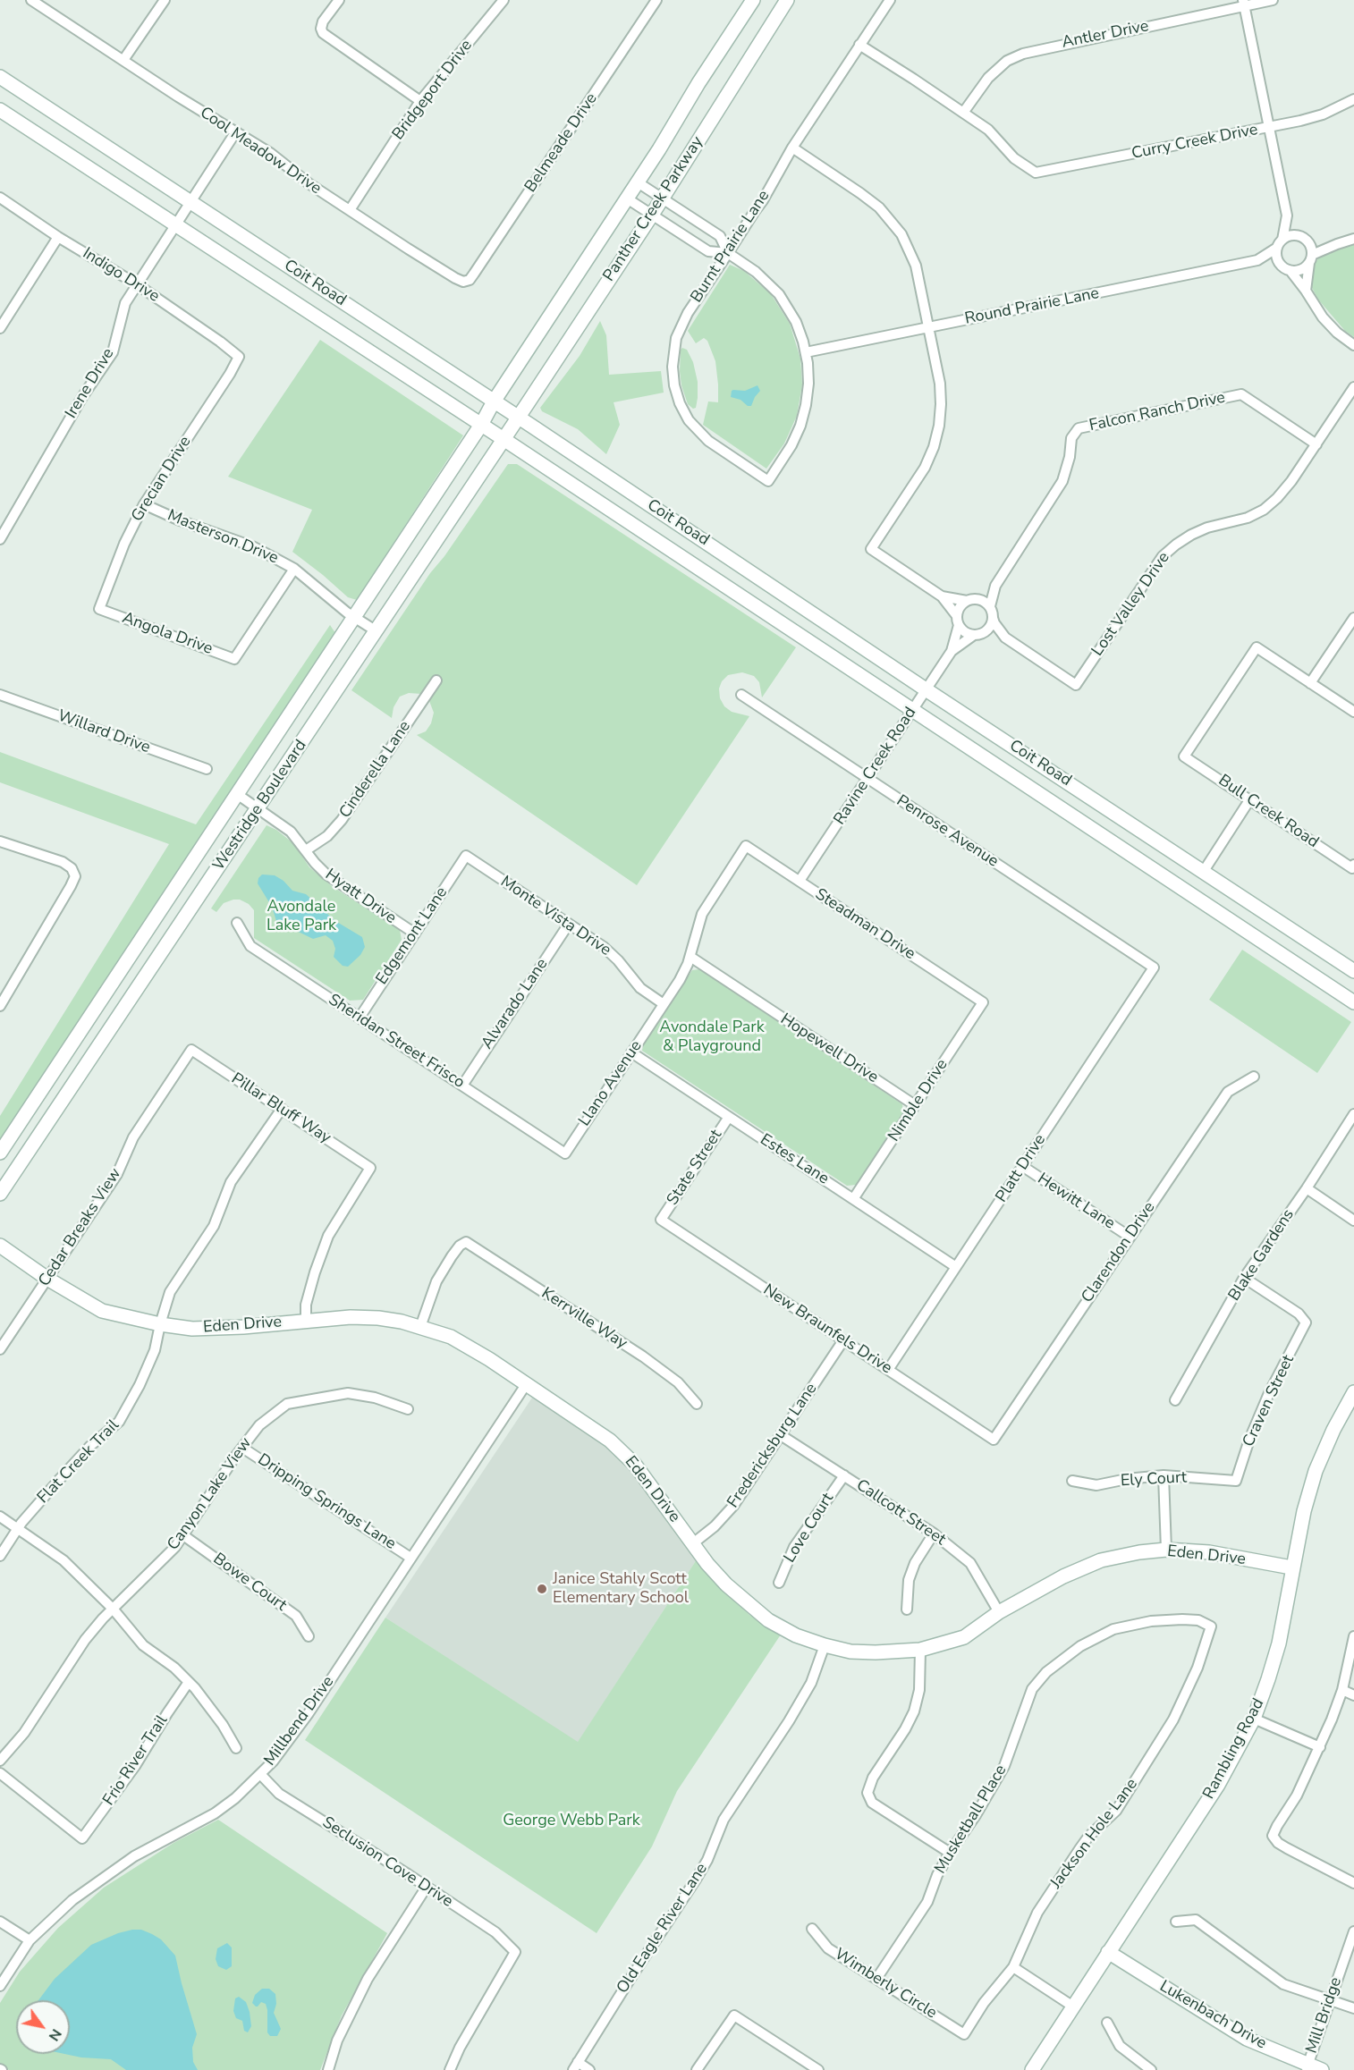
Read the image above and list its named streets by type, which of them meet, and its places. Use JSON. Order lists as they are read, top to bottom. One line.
{"streets":{"main road":["Panther Creek Parkway","Coit Road","Westridge Boulevard","Eden Drive","Rambling Road","Lukenbach Drive"],"street":["Antler Drive","Bridgeport Drive","Curry Creek Drive","Belmeade Drive","Cool Meadow Drive","Burnt Prairie Lane","Indigo Drive","Round Prairie Lane","Irene Drive","Falcon Ranch Drive","Grecian Drive","Masterson Drive","Lost Valley Drive","Angola Drive","Willard Drive","Ravine Creek Road","Cinderella Lane","Bull Creek Road","Penrose Avenue","Hyatt Drive","Monte Vista Drive","Steadman Drive","Edgemont Lane","Alvarado Lane","Sheridan Street Frisco","Hopewell Drive","Llano Avenue","Nimble Drive","Pillar Bluff Way","Estes Lane","State Street","Platt Drive","Hewitt Lane","Cedar Breaks View","Clarendon Drive","Blake Gardens","Kerrville Way","New Braunfels Drive","Craven Street","Fredericksburg Lane","Flat Creek Trail","Ely Court","Canyon Lake View","Dripping Springs Lane","Callcott Street","Love Court","Bowe Court","Millbend Drive","Frio River Trail","Musketball Place","Jackson Hole Lane","Seclusion Cove Drive","Old Eagle River Lane","Wimberly Circle","Mill Bridge"]},"crossings":[["Antler Drive","Curry Creek Drive"],["Bridgeport Drive","Cool Meadow Drive"],["Belmeade Drive","Cool Meadow Drive"],["Cool Meadow Drive","Irene Drive"],["Panther Creek Parkway","Coit Road"],["Panther Creek Parkway","Westridge Boulevard"],["Burnt Prairie Lane","Round Prairie Lane"],["Indigo Drive","Irene Drive"],["Indigo Drive","Grecian Drive"],["Coit Road","Irene Drive"],["Coit Road","Ravine Creek Road"],["Coit Road","Westridge Boulevard"],["Falcon Ranch Drive","Lost Valley Drive"],["Grecian Drive","Masterson Drive"],["Grecian Drive","Angola Drive"],["Masterson Drive","Angola Drive"],["Masterson Drive","Westridge Boulevard"],["Ravine Creek Road","Penrose Avenue"],["Ravine Creek Road","Steadman Drive"],["Cinderella Lane","Hyatt Drive"],["Westridge Boulevard","Hyatt Drive"],["Penrose Avenue","Platt Drive"],["Hyatt Drive","Edgemont Lane"],["Monte Vista Drive","Edgemont Lane"],["Monte Vista Drive","Alvarado Lane"],["Monte Vista Drive","Llano Avenue"],["Steadman Drive","Llano Avenue"],["Steadman Drive","Nimble Drive"],["Edgemont Lane","Sheridan Street Frisco"],["Alvarado Lane","Sheridan Street Frisco"],["Sheridan Street Frisco","Llano Avenue"],["Hopewell Drive","Llano Avenue"],["Hopewell Drive","Nimble Drive"],["Llano Avenue","Estes Lane"],["Nimble Drive","Estes Lane"],["Pillar Bluff Way","Cedar Breaks View"],["Pillar Bluff Way","Eden Drive"],["Pillar Bluff Way","Flat Creek Trail"],["Estes Lane","State Street"],["Estes Lane","Platt Drive"],["State Street","New Braunfels Drive"],["Platt Drive","Hewitt Lane"],["Platt Drive","New Braunfels Drive"],["Hewitt Lane","Clarendon Drive"],["Cedar Breaks View","Eden Drive"],["Clarendon Drive","New Braunfels Drive"],["Blake Gardens","Craven Street"],["Kerrville Way","Eden Drive"],["Eden Drive","Fredericksburg Lane"],["Eden Drive","Flat Creek Trail"],["Eden Drive","Callcott Street"],["Eden Drive","Millbend Drive"],["Eden Drive","Rambling Road"],["Eden Drive","Old Eagle River Lane"],["New Braunfels Drive","Fredericksburg Lane"],["Craven Street","Ely Court"],["Fredericksburg Lane","Callcott Street"],["Canyon Lake View","Dripping Springs Lane"],["Canyon Lake View","Bowe Court"],["Dripping Springs Lane","Millbend Drive"],["Callcott Street","Love Court"],["Millbend Drive","Seclusion Cove Drive"],["Rambling Road","Lukenbach Drive"],["Musketball Place","Jackson Hole Lane"],["Musketball Place","Wimberly Circle"],["Jackson Hole Lane","Wimberly Circle"],["Lukenbach Drive","Mill Bridge"]],"parks":["Avondale Lake Park","Avondale Park & Playground","George Webb Park"],"places":["Janice Stahly Scott Elementary School"],"north":"bottom right"}
